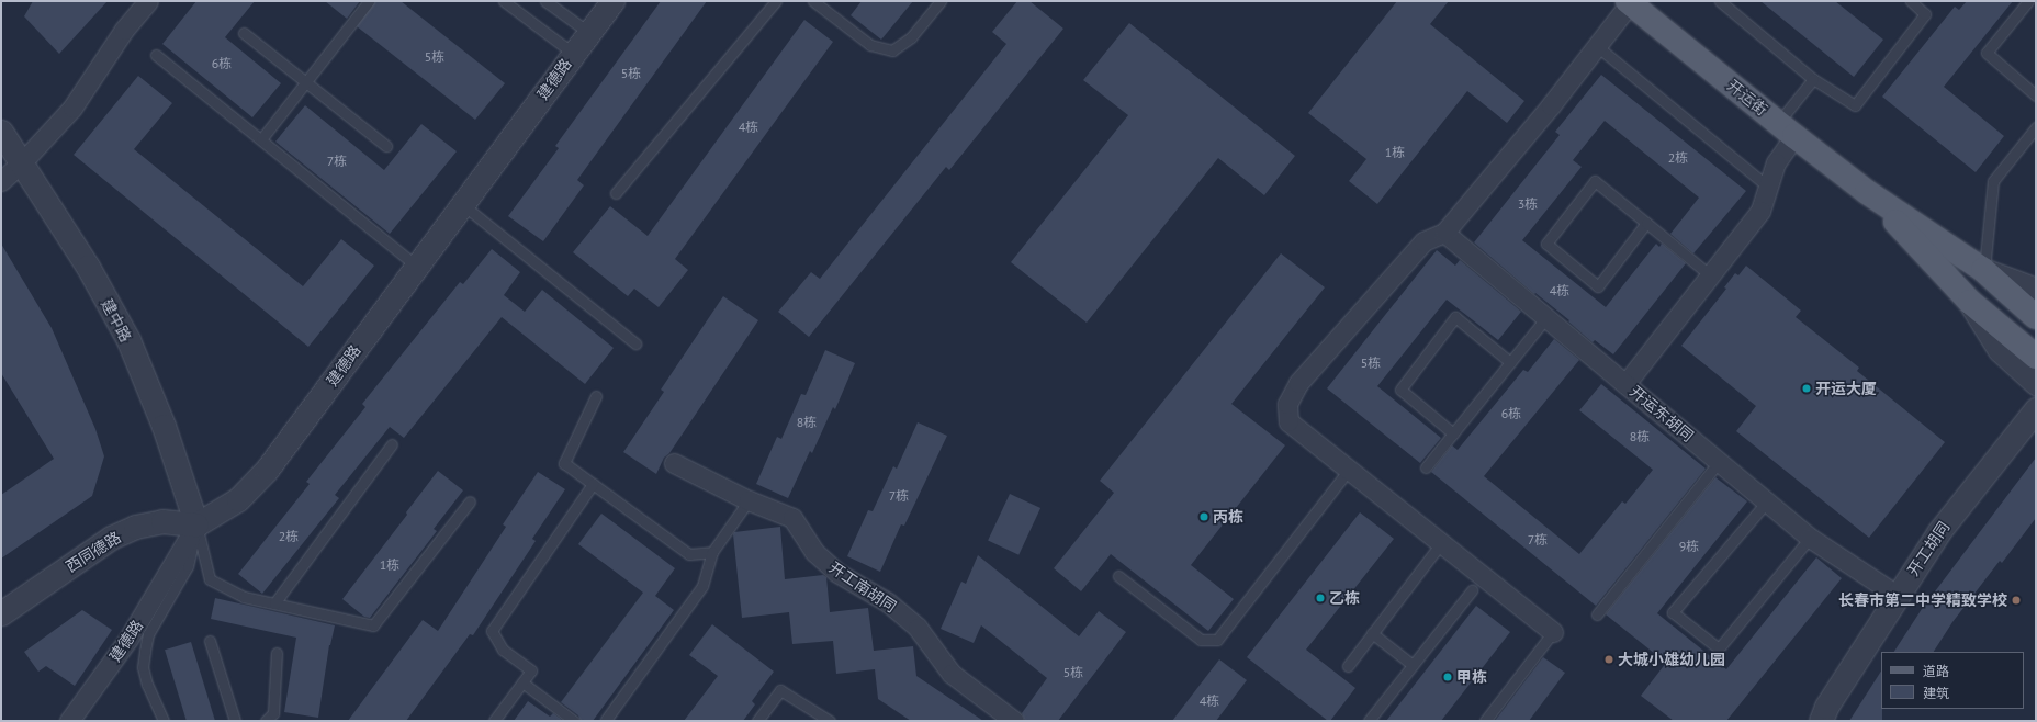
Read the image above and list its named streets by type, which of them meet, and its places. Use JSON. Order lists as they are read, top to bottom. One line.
{"streets":{"main road":["开运街"],"street":["建德路","建中路","开运东胡同","开工胡同","西同德路","开工南胡同"]},"crossings":[["建德路","建中路"],["建德路","西同德路"],["开运街","开运东胡同"],["建中路","西同德路"],["开运东胡同","开工胡同"]],"places":["开运大厦","丙栋","乙栋","长春市第二中学精致学校","大城小雄幼儿园","甲栋"],"house_numbers":["5栋","6栋","5栋","4栋","1栋","2栋","7栋","3栋","4栋","5栋","6栋","8栋","8栋","7栋","2栋","7栋","9栋","1栋","5栋","4栋"],"legend":["道路","建筑"]}
